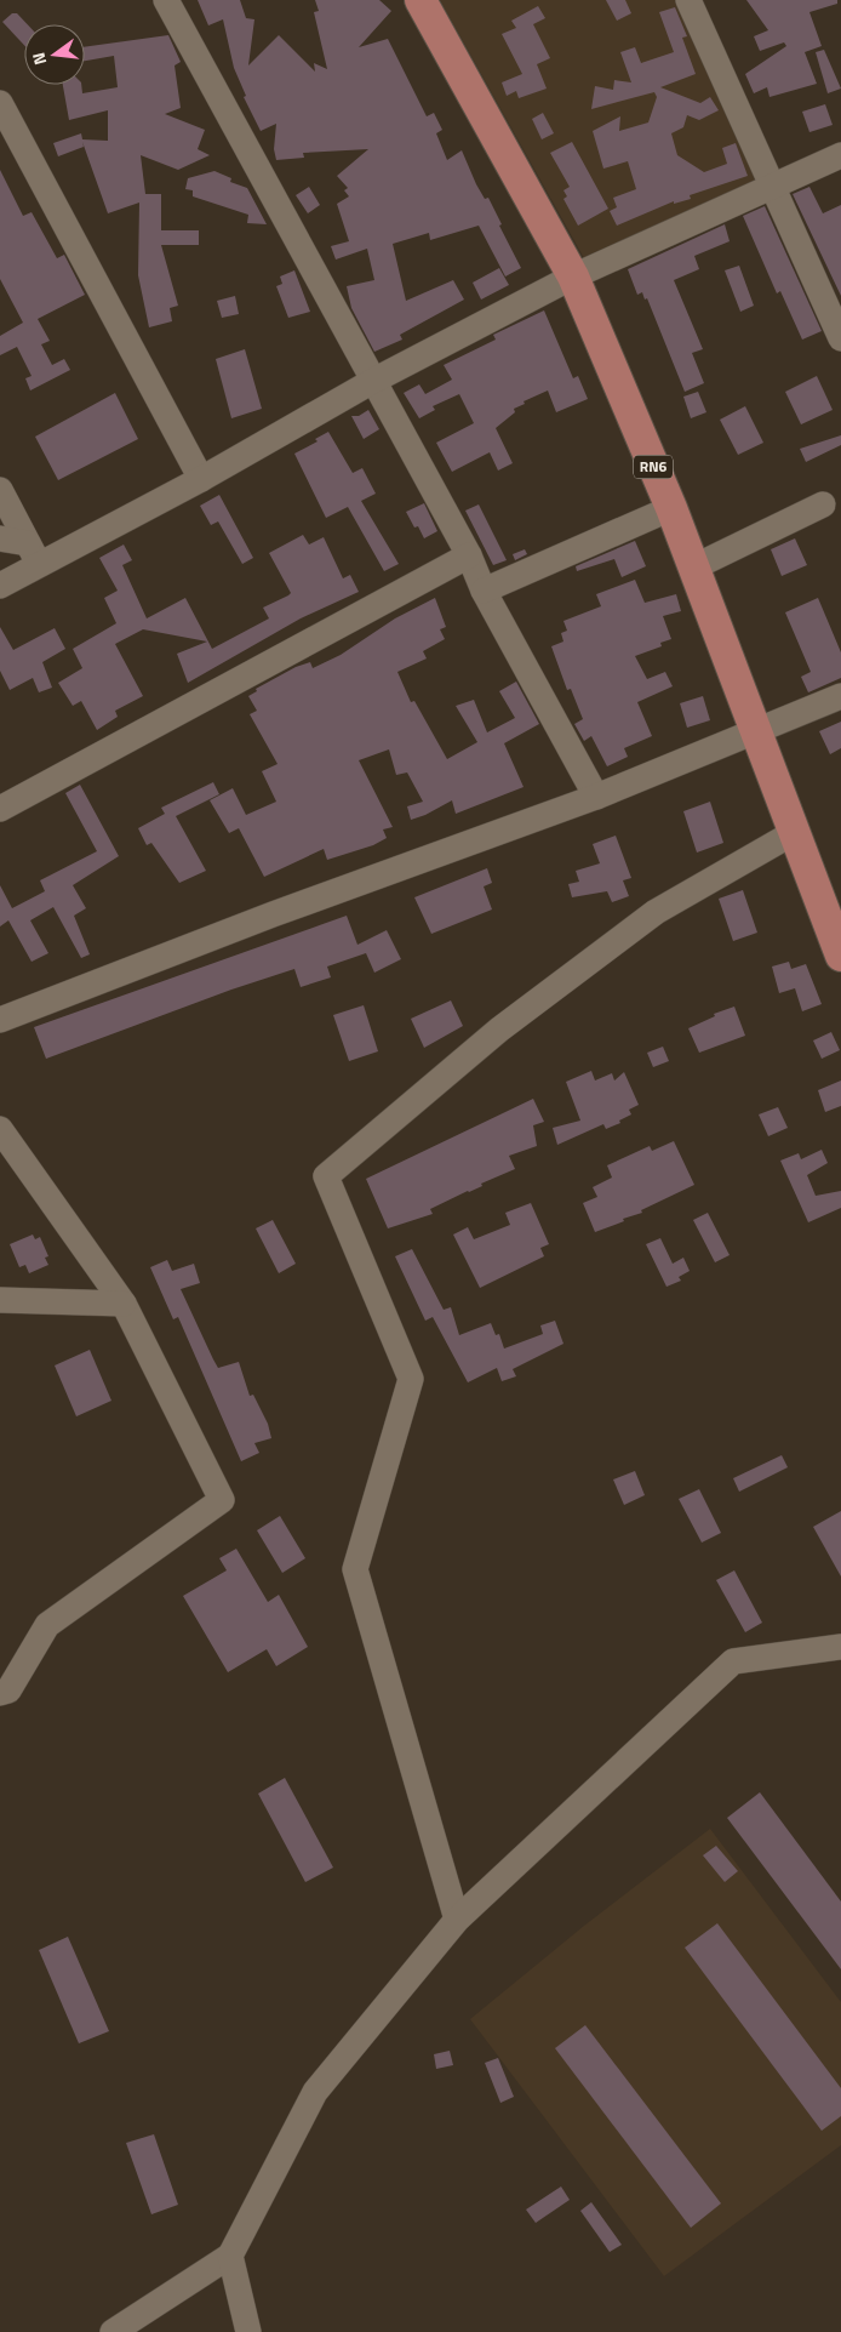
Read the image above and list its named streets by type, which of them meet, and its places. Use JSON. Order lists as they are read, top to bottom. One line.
{"streets":{"main road":["RN6"]},"north":"left"}
